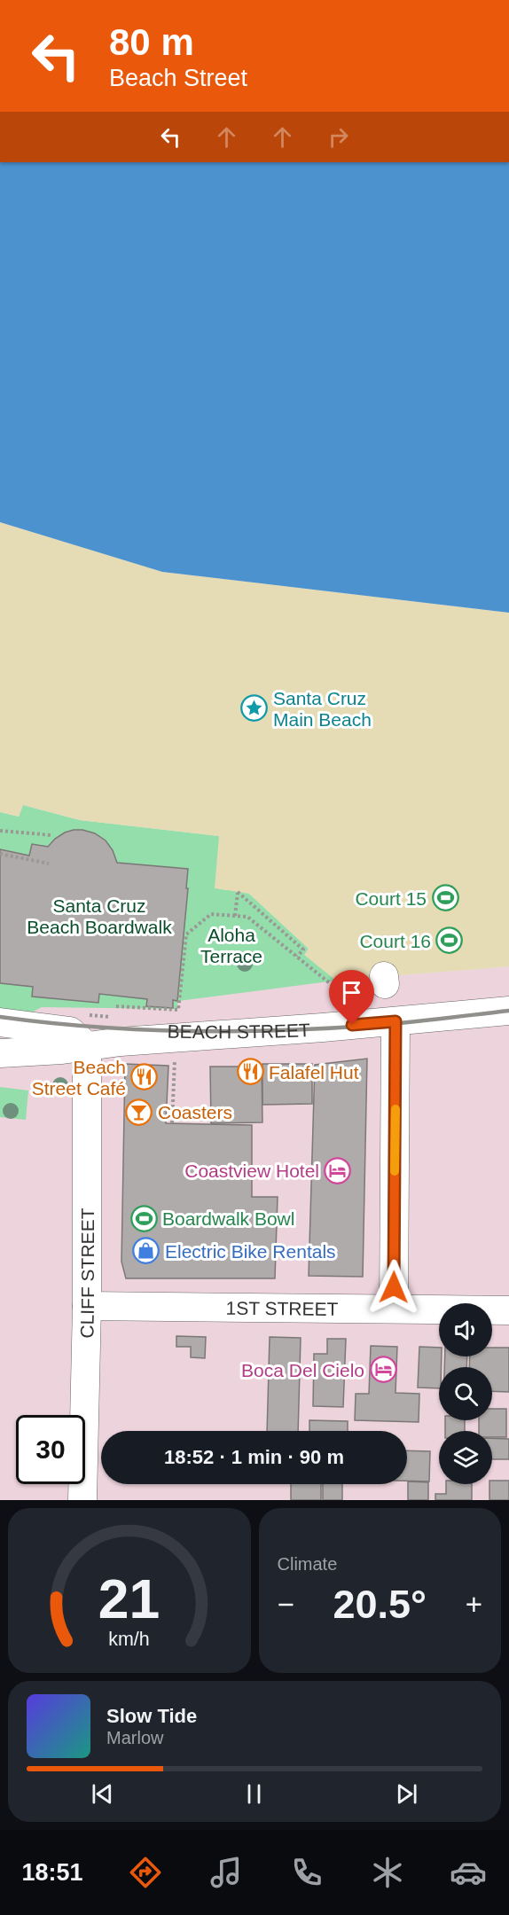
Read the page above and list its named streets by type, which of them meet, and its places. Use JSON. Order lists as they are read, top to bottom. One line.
{"streets":{"street":["BEACH STREET","CLIFF STREET","1ST STREET"]},"crossings":[["BEACH STREET","CLIFF STREET"],["CLIFF STREET","1ST STREET"]],"parks":["Santa Cruz Beach Boardwalk","Aloha Terrace"],"places":{"place":["Santa Cruz Main Beach"],"sports":["Court 15","Court 16","Boardwalk Bowl"],"restaurant":["Falafel Hut","Beach Street Café"],"bar":["Coasters"],"hotel":["Coastview Hotel","Boca Del Cielo"],"shop":["Electric Bike Rentals"]},"page":{"turn":["80 m","Beach Street"],"limit":"30","trip":"18:52 · 1 min · 90 m","tile":"Climate","heat":["−","20.5°","+"],"song":["Slow Tide","Marlow"],"tabs":"18:51","gauge":["21","km/h"]}}
